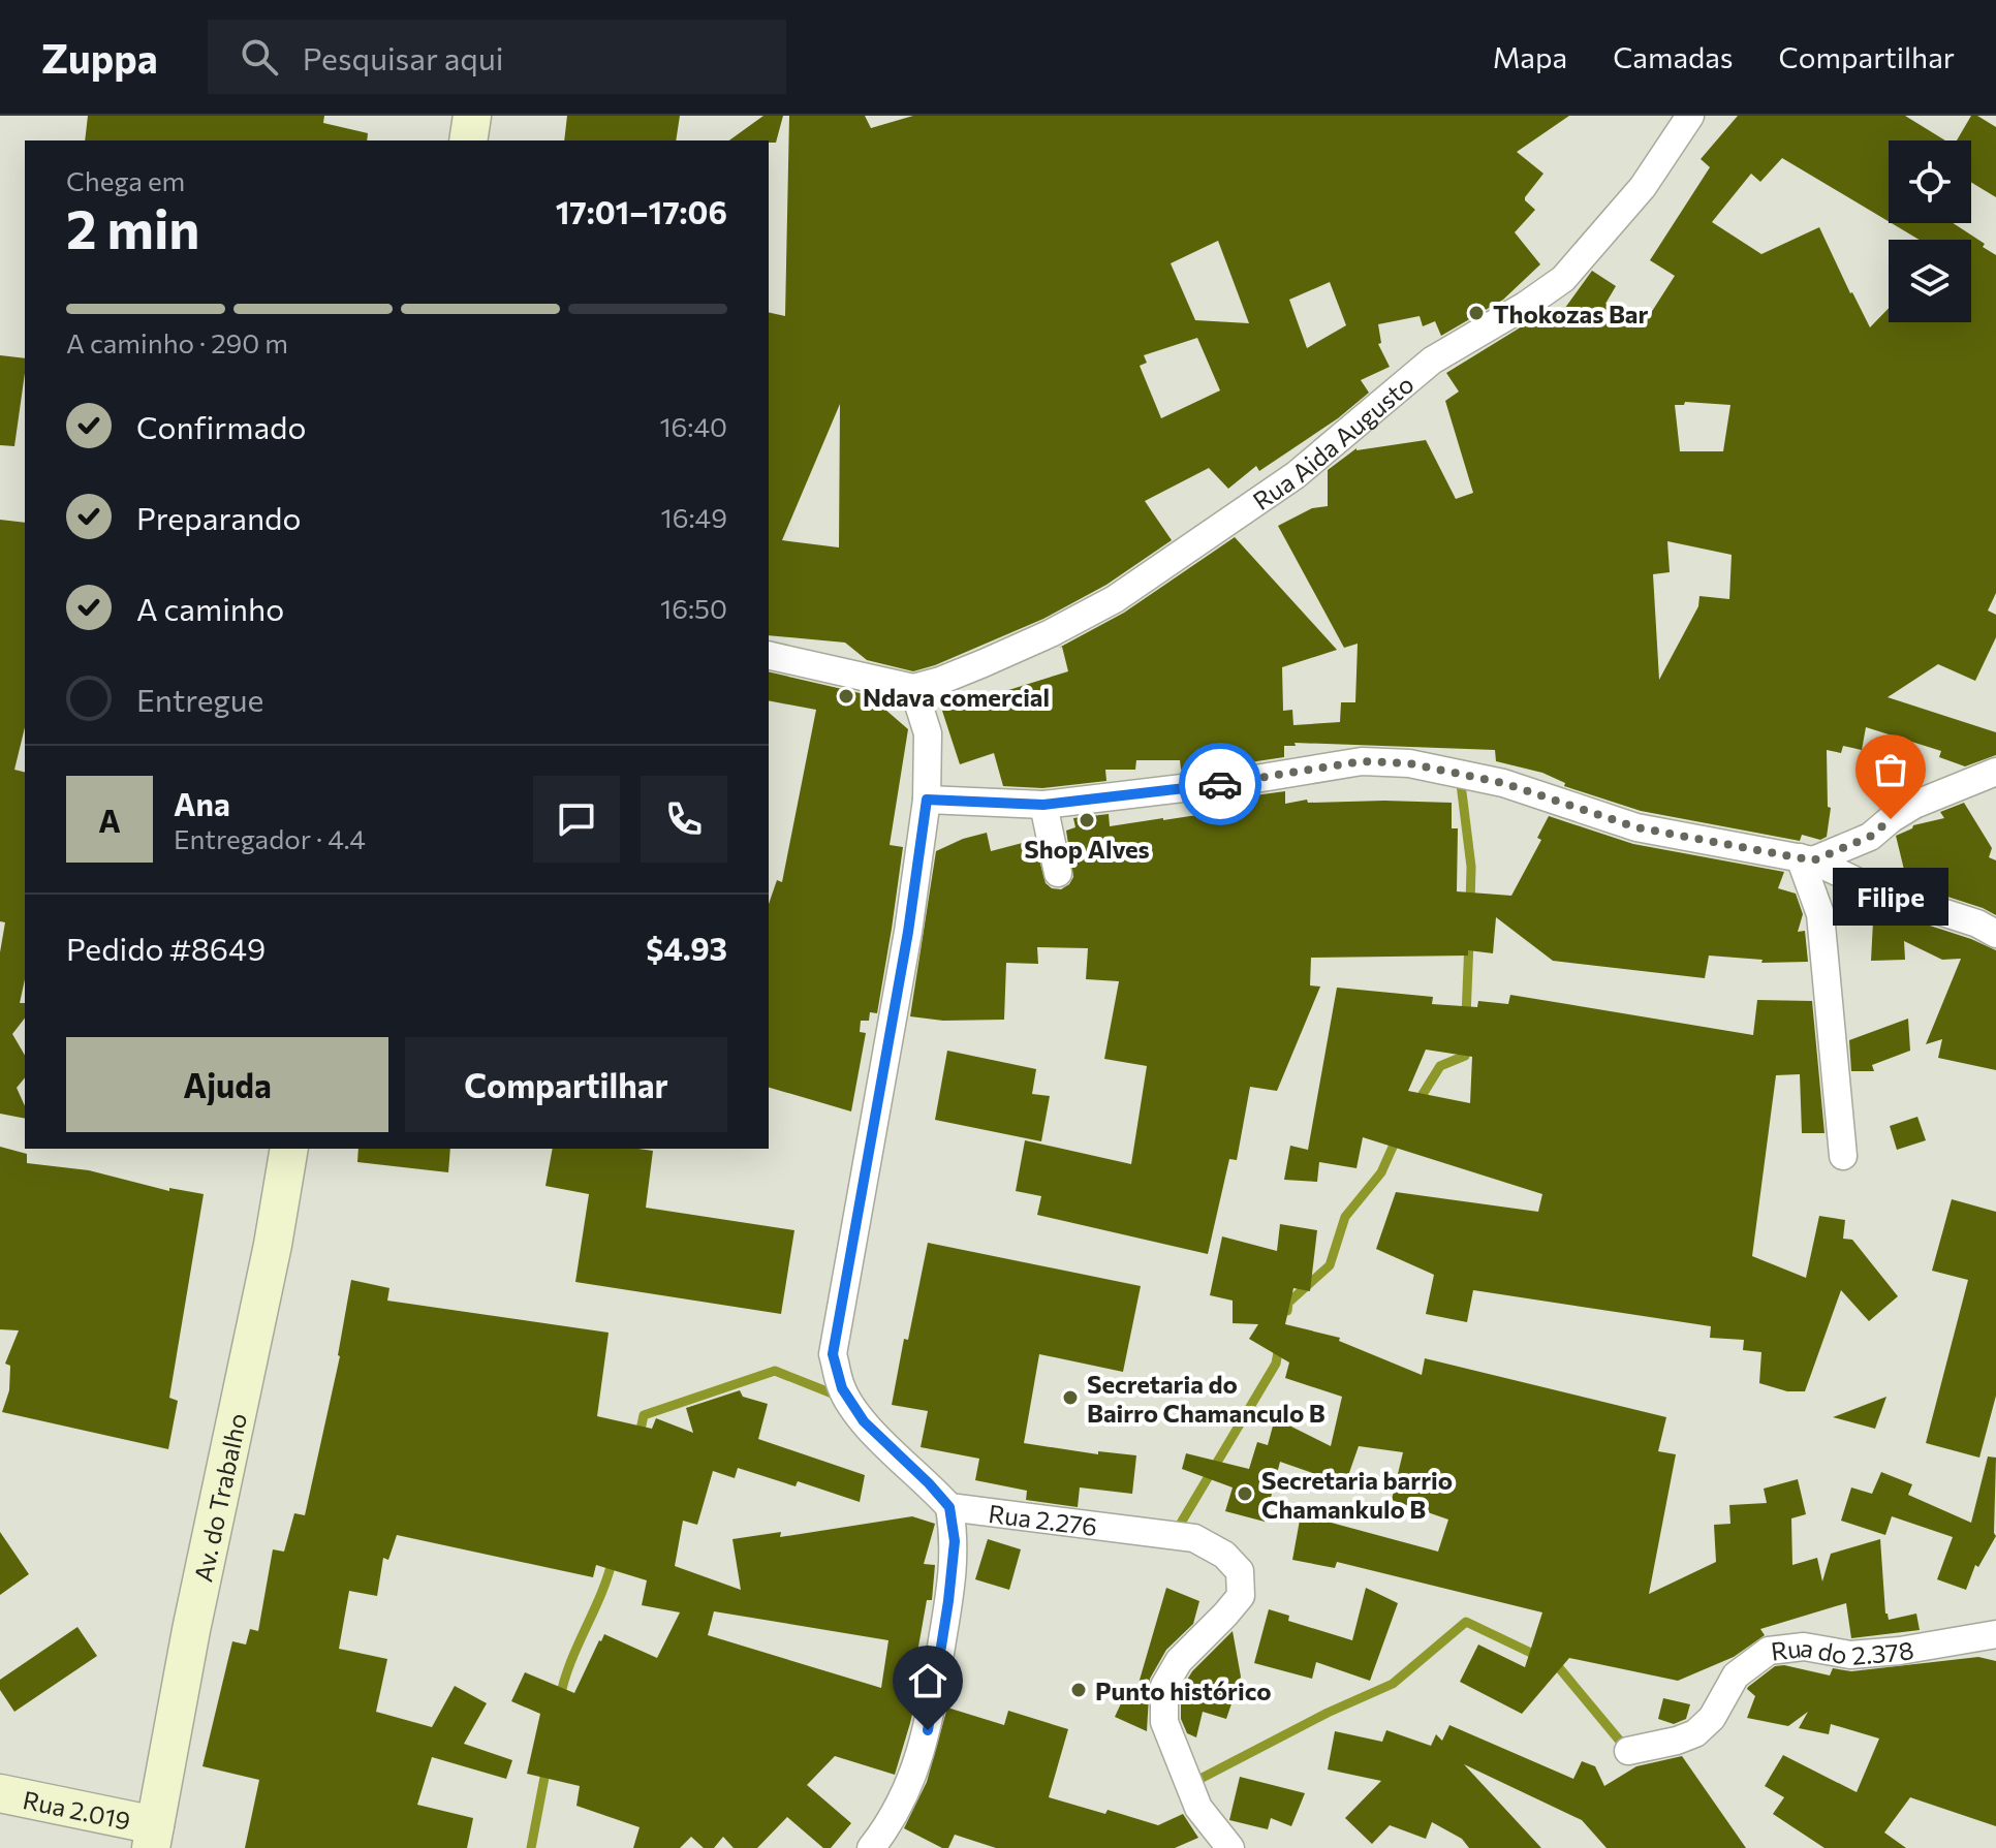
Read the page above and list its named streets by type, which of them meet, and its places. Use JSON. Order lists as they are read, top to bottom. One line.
{"streets":{"main road":["Av. do Trabalho","Rua 2.019"],"street":["Rua Aida Augusto","Rua 2.276","Rua do 2.378"]},"crossings":[["Av. do Trabalho","Rua 2.019"]],"places":["Thokozas Bar","Ndava comercial","Filipe","Shop Alves","Secretaria do Bairro Chamanculo B","Secretaria barrio Chamankulo B","Punto histórico"],"page":{"header":"Zuppa","search":"Pesquisar aqui","nav":["Mapa","Camadas","Compartilhar"],"heading":["2 min","Chega em","17:01–17:06"],"panel":["Ana","Entregador · 4.4","Pedido #8649","$4.93"],"bar":"A caminho · 290 m","list":[["Confirmado","16:40"],["Preparando","16:49"],["A caminho","16:50"],"Entregue"],"round":"A","bubble":"Filipe","buttons":["Ajuda","Compartilhar"]}}
